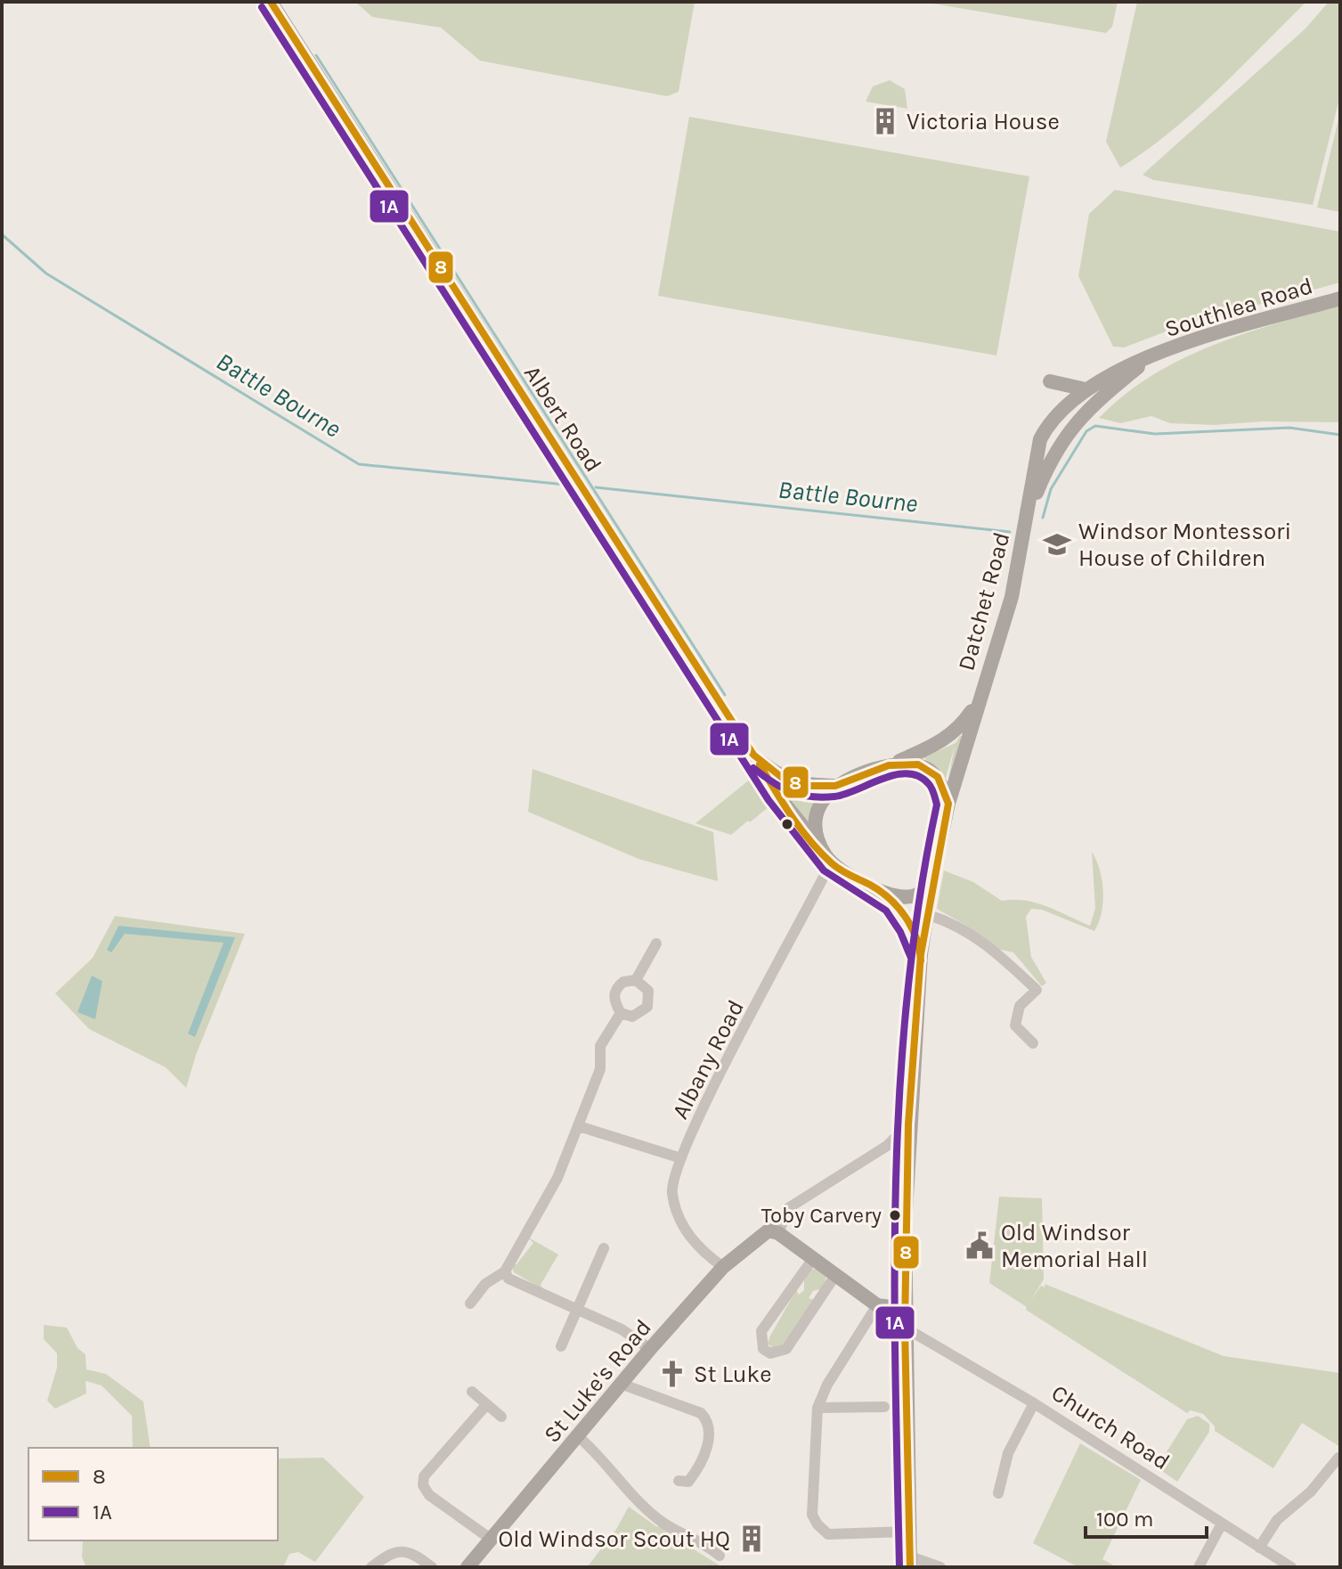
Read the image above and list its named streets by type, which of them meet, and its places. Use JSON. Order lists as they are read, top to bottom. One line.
{"streets":{"main road":["Southlea Road","Albert Road","Datchet Road","St Luke's Road"],"street":["Albany Road","Church Road"]},"crossings":[["Southlea Road","Datchet Road"],["Albert Road","Datchet Road"],["Albert Road","Albany Road"],["Datchet Road","Albany Road"],["Albany Road","St Luke's Road"]],"water":["Battle Bourne"],"places":{"building":["Victoria House","Old Windsor Scout HQ"],"school or university":["Windsor Montessori House of Children"],"other":["Toby Carvery"],"public building":["Old Windsor Memorial Hall"],"church":["St Luke"]},"lines":["transit line 8","transit line 1A"],"legend":["8","1A"],"scale_bar":"100 m"}
